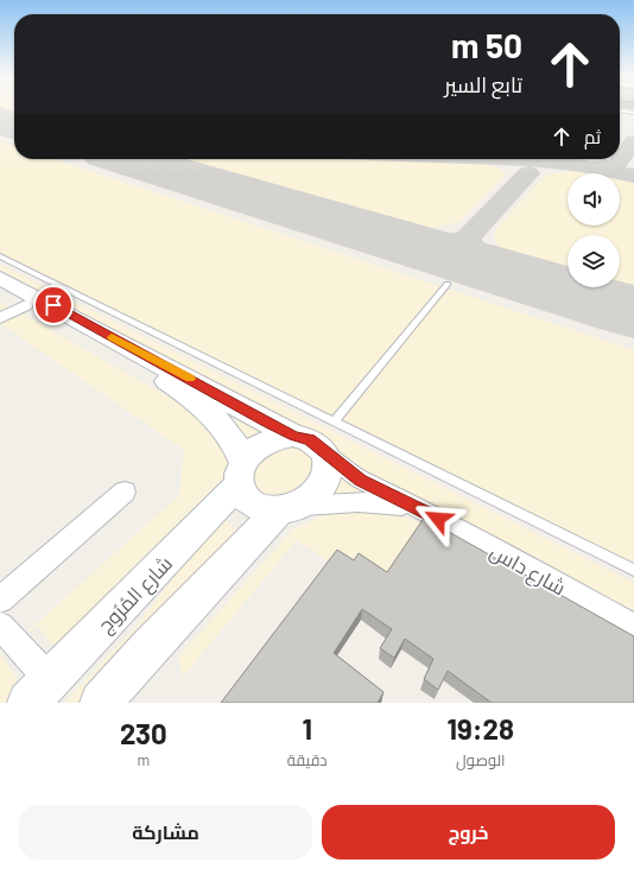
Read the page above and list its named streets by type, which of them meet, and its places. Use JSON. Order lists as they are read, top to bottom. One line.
{"streets":{"street":["شارع داس","شارع المُرُوج"]},"crossings":[["شارع داس","شارع المُرُوج"]],"page":{"turn":["50 m","تابع السير"],"then":"ثم","eta":["19:28","الوصول","1","دقيقة","230","m"],"buttons":["خروج","مشاركة"]}}
